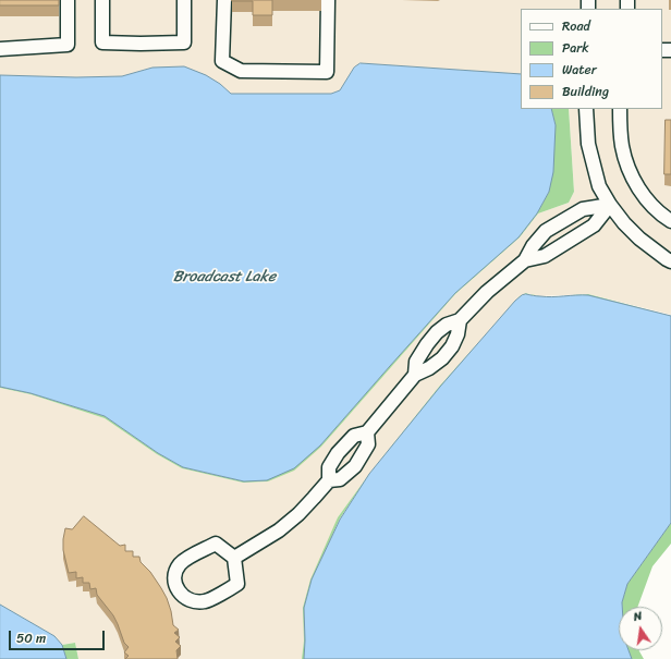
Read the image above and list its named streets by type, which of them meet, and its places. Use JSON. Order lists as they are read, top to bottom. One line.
{"water":["Broadcast Lake"],"legend":["Road","Park","Water","Building"],"scale_bar":"50 m","north":"top"}
